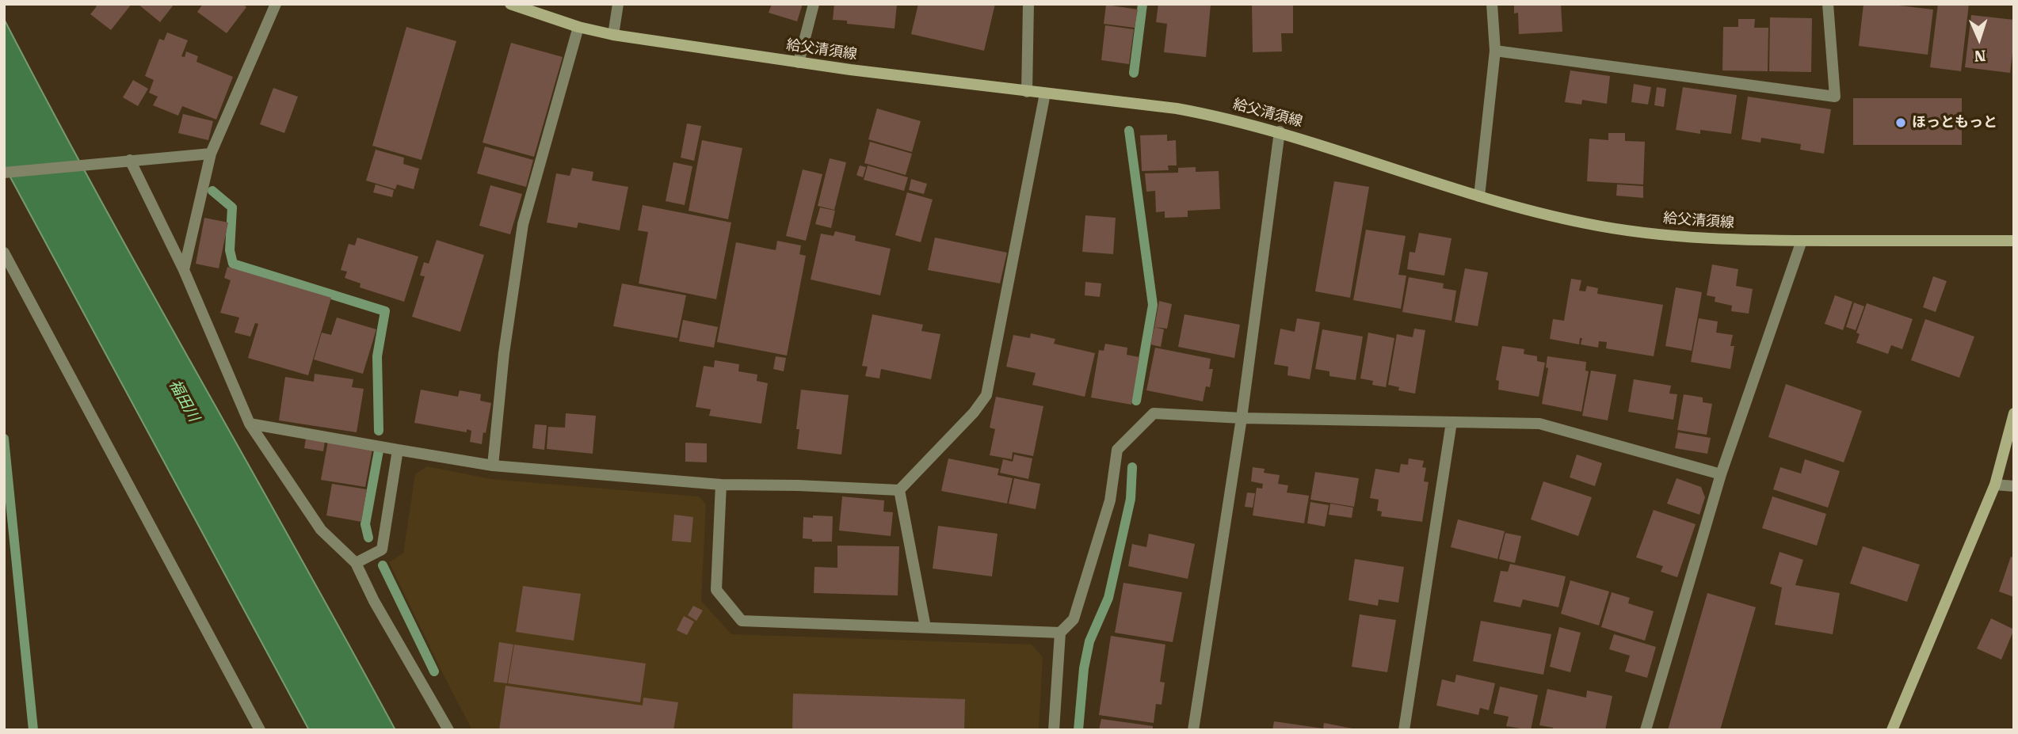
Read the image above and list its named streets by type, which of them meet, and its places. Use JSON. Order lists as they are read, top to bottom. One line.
{"streets":{"main road":["給父清須線"]},"water":["福田川"],"places":["ほっともっと"],"north":"bottom"}
